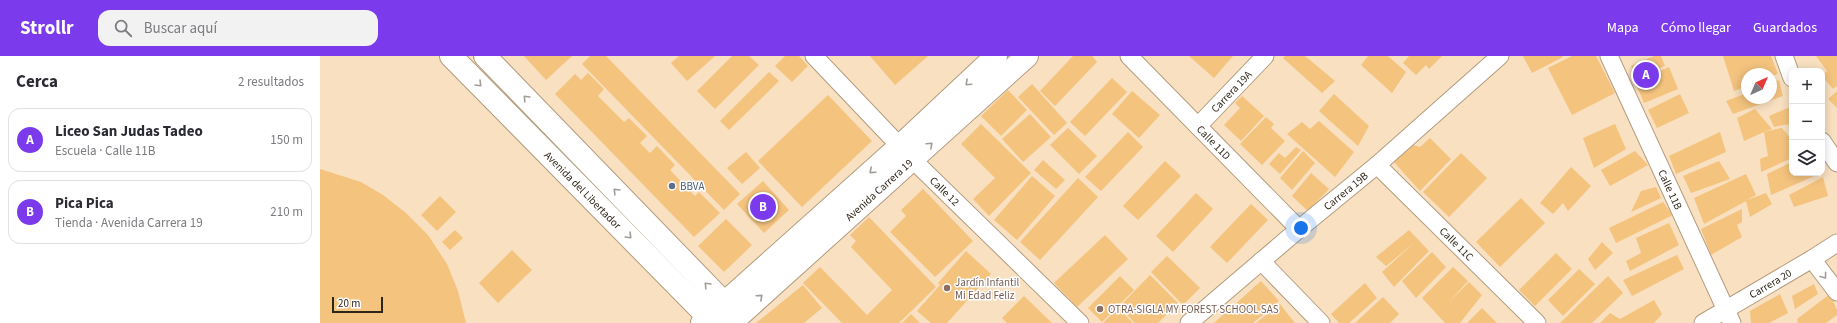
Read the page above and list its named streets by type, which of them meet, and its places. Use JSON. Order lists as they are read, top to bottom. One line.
{"streets":{"main road":["Avenida del Libertador","Avenida Carrera 19"],"street":["Carrera 19A","Calle 11D","Calle 11B","Calle 12","Carrera 19B","Calle 11C","Carrera 20"]},"crossings":[["Carrera 19A","Calle 11D"],["Calle 11D","Carrera 19B"],["Avenida del Libertador","Avenida Carrera 19"],["Avenida Carrera 19","Calle 12"],["Calle 11B","Carrera 20"],["Carrera 19B","Calle 11C"]],"places":["BBVA","Jardín Infantil Mi Edad Feliz","OTRA-SIGLA MY FOREST SCHOOL SAS"],"scale_bar":"20 m","north":"top right","page":{"header":"Strollr","search":"Buscar aquí","nav":["Mapa","Cómo llegar","Guardados"],"heading":["Cerca","2 resultados"],"pins":["A","B"],"map_buttons":["+","−"],"list":[{"mark":"A","name":"Liceo San Judas Tadeo","note":"Escuela · Calle 11B","value":"150 m"},{"mark":"B","name":"Pica Pica","note":"Tienda · Avenida Carrera 19","value":"210 m"}],"scale":"20 m"}}
